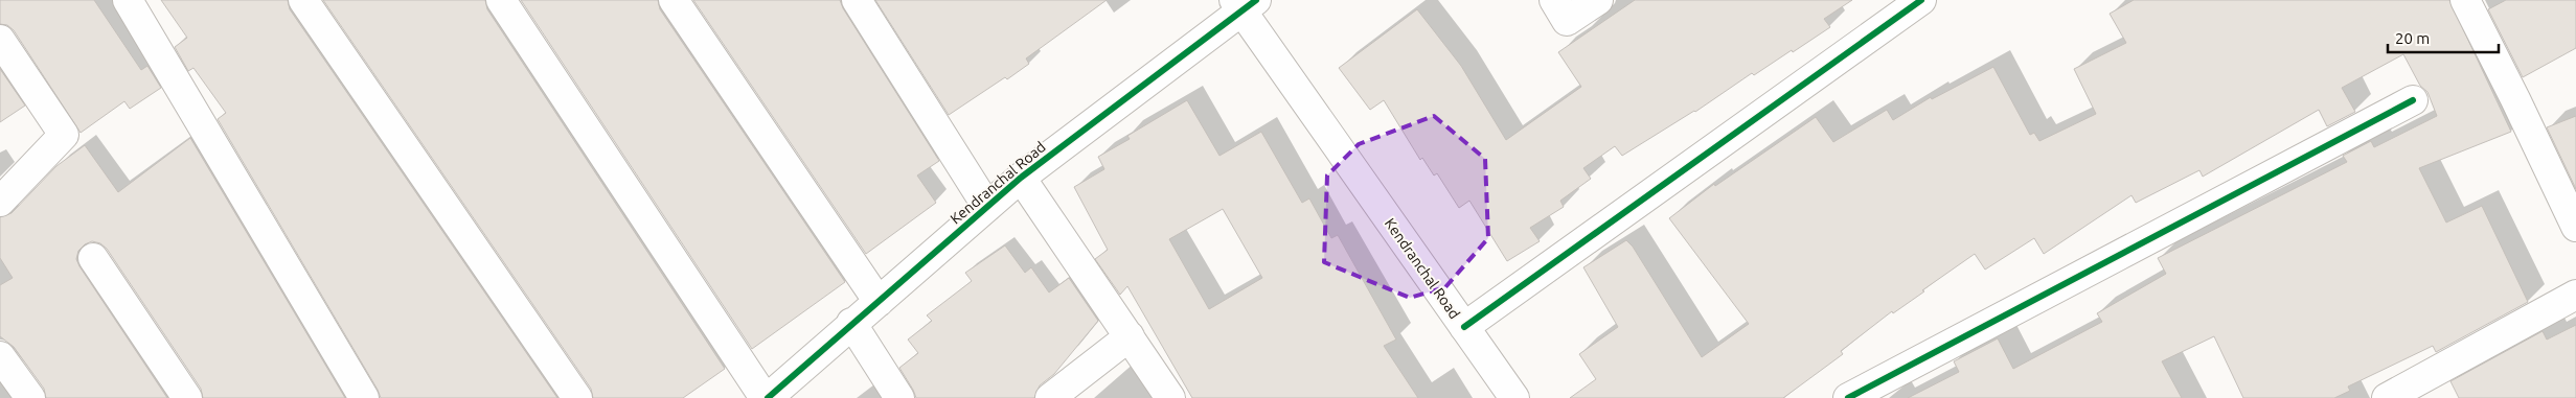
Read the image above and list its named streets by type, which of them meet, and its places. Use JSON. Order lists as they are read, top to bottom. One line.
{"streets":{"street":["Kendranchal Road"]},"scale_bar":"20 m"}
